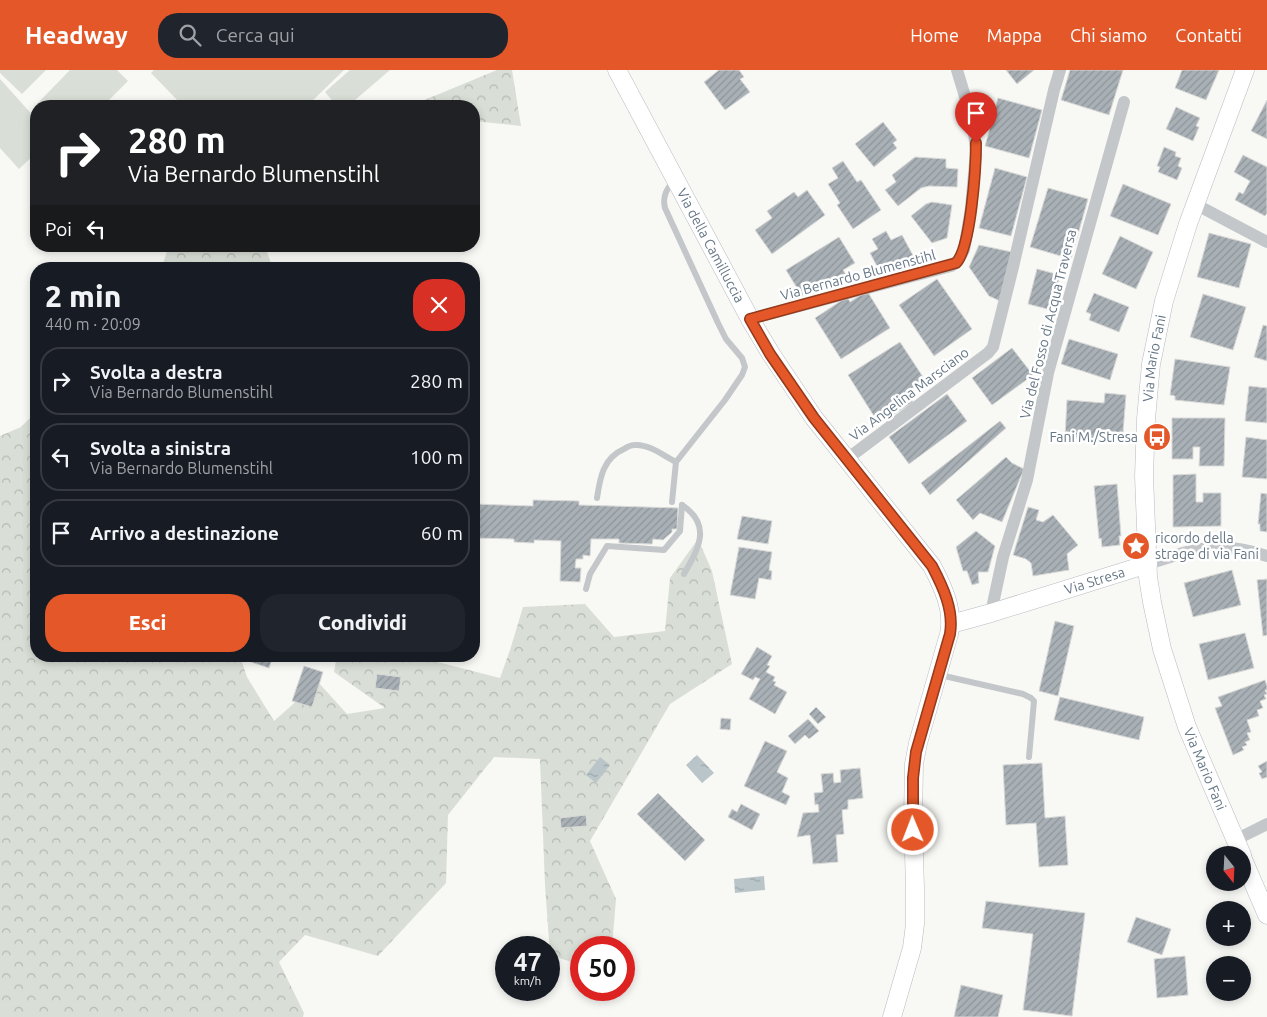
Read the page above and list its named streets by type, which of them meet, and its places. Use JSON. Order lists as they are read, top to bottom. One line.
{"streets":{"street":["Via della Camilluccia","Via Bernardo Blumenstihl","Via del Fosso di Acqua Traversa","Via Mario Fani","Via Angelina Marsciano","Via Stresa"]},"crossings":[["Via della Camilluccia","Via Bernardo Blumenstihl"],["Via della Camilluccia","Via Angelina Marsciano"],["Via della Camilluccia","Via Stresa"],["Via del Fosso di Acqua Traversa","Via Stresa"],["Via Mario Fani","Via Stresa"]],"places":{"bus stop":["Fani M./Stresa"],"place":["ricordo della strage di via Fani"]},"north":"bottom","page":{"header":"Headway","search":"Cerca qui","nav":["Home","Mappa","Chi siamo","Contatti"],"turn":["280 m","Via Bernardo Blumenstihl"],"then":"Poi","heading":["2 min","440 m · 20:09"],"list":[{"name":"Svolta a destra","note":"Via Bernardo Blumenstihl","value":"280 m"},{"name":"Svolta a sinistra","note":"Via Bernardo Blumenstihl","value":"100 m"},{"name":"Arrivo a destinazione","value":"60 m"}],"buttons":["Esci","Condividi"],"map_buttons":["+","−"],"speed":"47 km/h","limit":"50"}}
